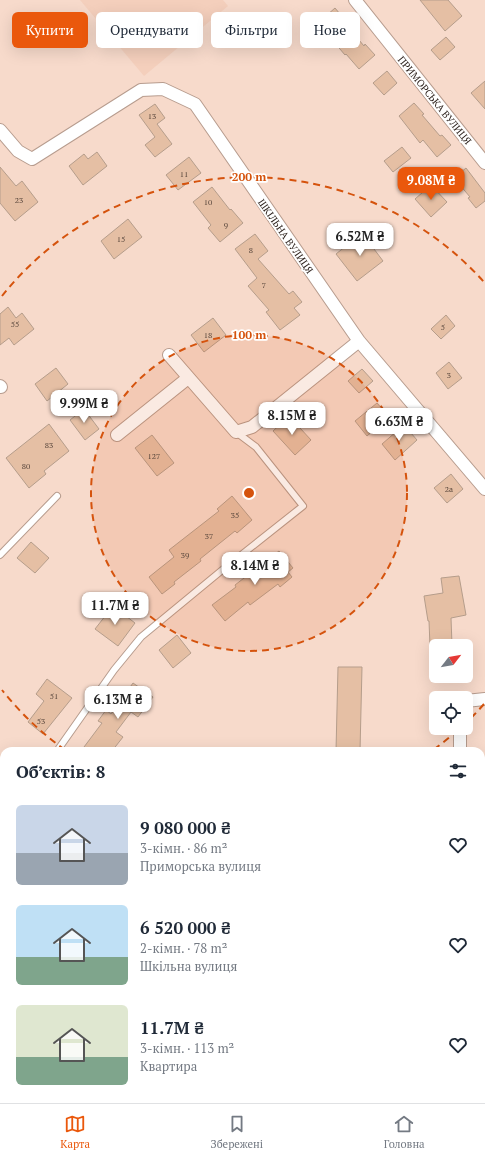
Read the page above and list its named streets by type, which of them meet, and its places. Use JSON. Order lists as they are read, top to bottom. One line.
{"streets":{"street":["ПРИМОРСЬКА ВУЛИЦЯ","ШКІЛЬНА ВУЛИЦЯ"]},"house_numbers":["13","11","23","10","9","15","8","7","55","5","18","3","83","127","80","2а","35","37","39","51","53"],"north":"top right","page":{"chip":["Купити","Орендувати","Фільтри","Нове"],"price":["9.08M ₴","6.52M ₴","9.99M ₴","8.15M ₴","6.63M ₴","8.14M ₴","11.7M ₴","6.13M ₴"],"heading":"Об’єктів: 8","list":[{"name":"9 080 000 ₴","note":"3-кімн. · 86 m² · Приморська вулиця"},{"name":"6 520 000 ₴","note":"2-кімн. · 78 m² · Шкільна вулиця"},{"name":"11.7M ₴","note":"3-кімн. · 113 m² · Квартира"}],"tabs":["Карта","Збережені","Головна"]},"rings":["200 m","100 m"]}
